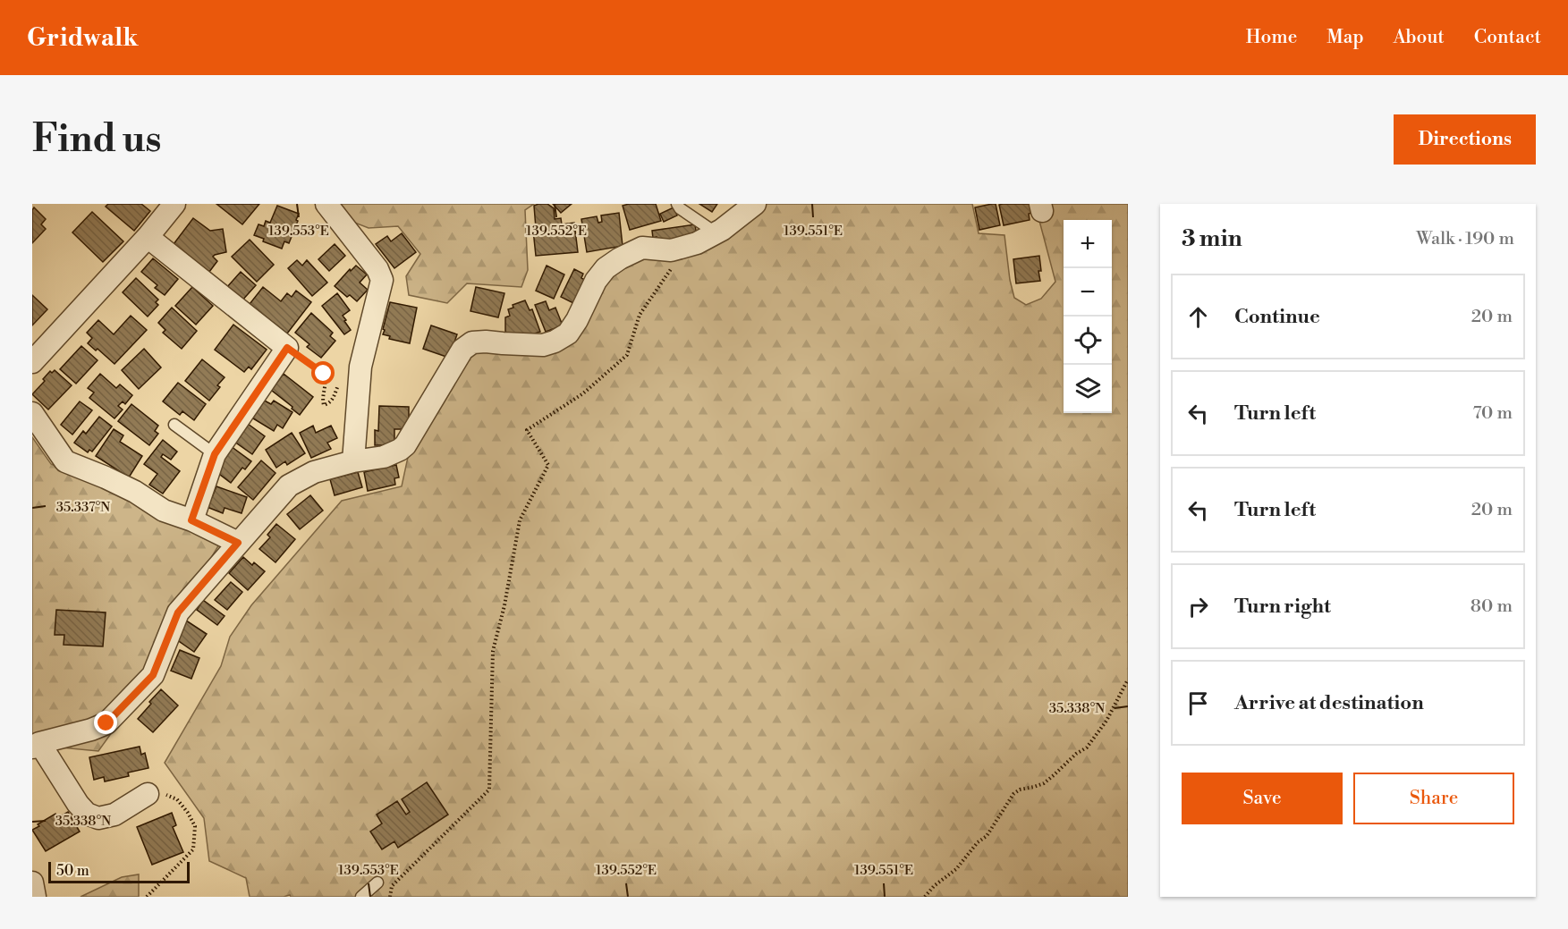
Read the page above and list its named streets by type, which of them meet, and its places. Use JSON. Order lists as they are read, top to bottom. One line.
{"scale_bar":"50 m","page":{"header":"Gridwalk","nav":["Home","Map","About","Contact"],"buttons":["Directions",["Save","Share"]],"title":"Find us","heading":["3 min","Walk · 190 m"],"map_buttons":["+","−"],"list":[["Continue","20 m"],["Turn left","70 m"],["Turn left","20 m"],["Turn right","80 m"],"Arrive at destination"],"scale":"50 m"},"coordinates":["139.553°E","139.552°E","139.551°E","35.337°N","35.338°N"]}
